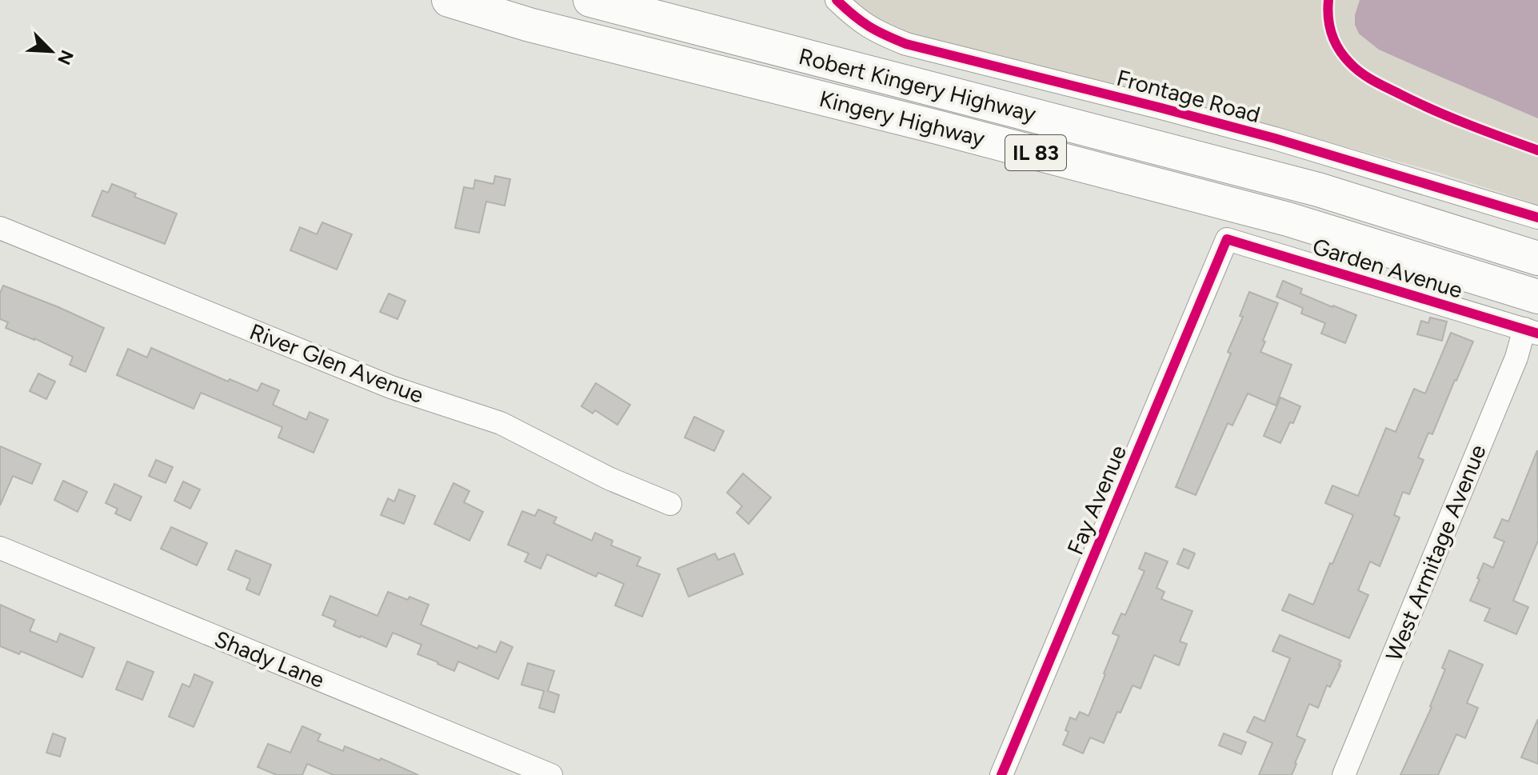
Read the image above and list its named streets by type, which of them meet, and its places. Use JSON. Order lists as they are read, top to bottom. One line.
{"streets":{"highway":["Robert Kingery Highway","Kingery Highway","IL 83"],"street":["Frontage Road","Garden Avenue","River Glen Avenue","Fay Avenue","West Armitage Avenue","Shady Lane"]},"crossings":[["Garden Avenue","Fay Avenue"],["Garden Avenue","West Armitage Avenue"]],"north":"bottom right"}
